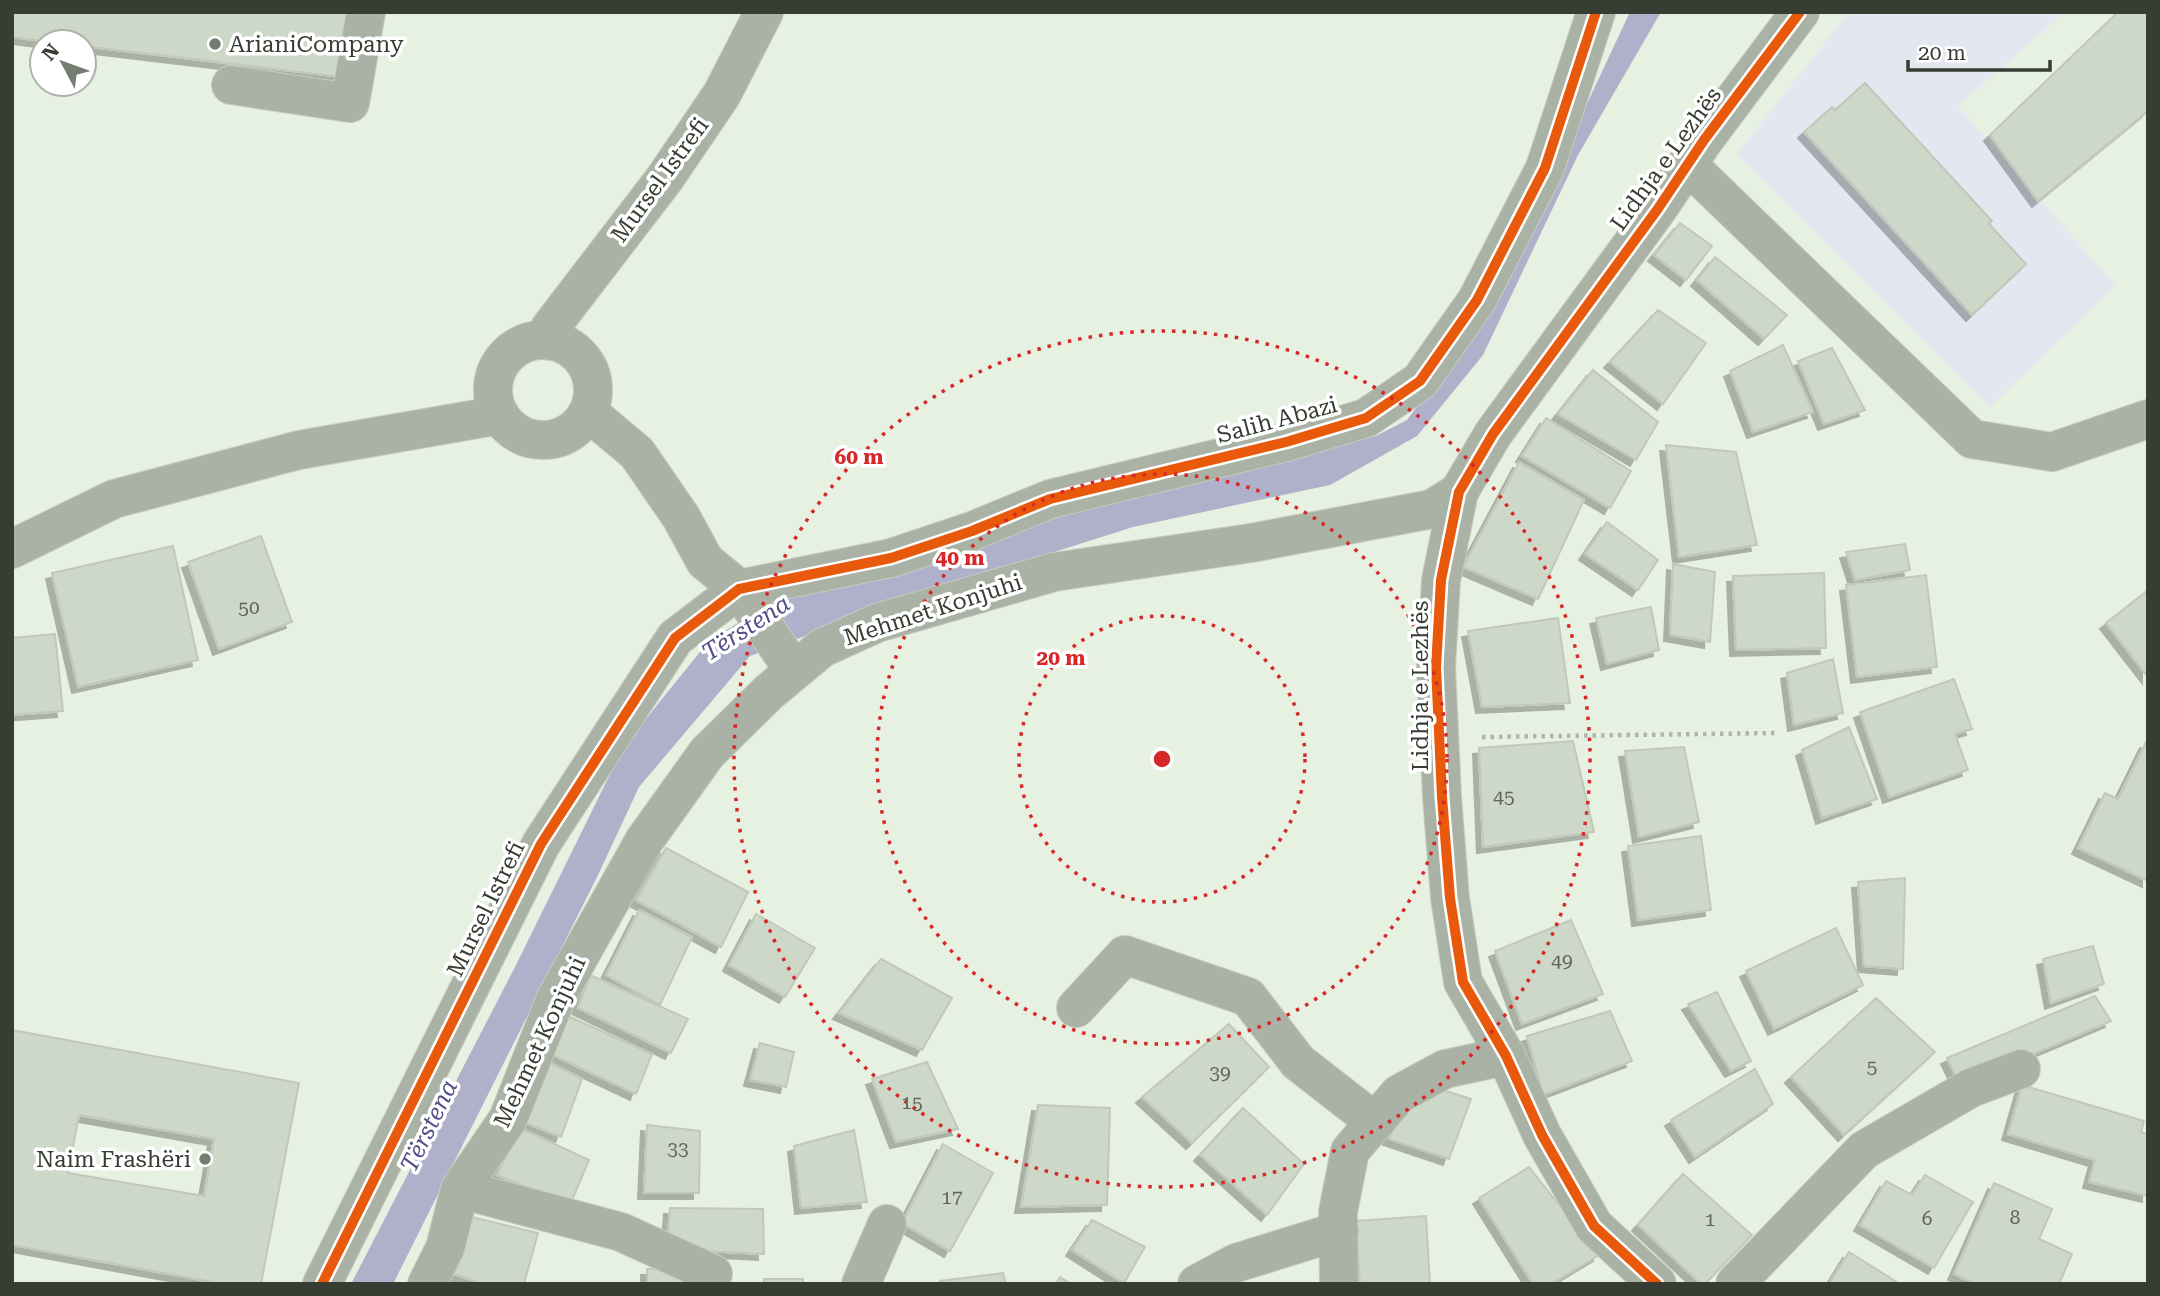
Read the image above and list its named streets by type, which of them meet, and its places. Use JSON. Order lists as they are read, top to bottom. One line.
{"streets":{"street":["Lidhja e Lezhës","Mursel Istrefi","Salih Abazi","Mehmet Konjuhi"]},"crossings":[["Lidhja e Lezhës","Mehmet Konjuhi"],["Mursel Istrefi","Salih Abazi"]],"water":["Tërstena"],"places":["ArianiCompany","Naim Frashëri"],"house_numbers":["50","45","49","5","39","15","33","17","8","6","1"],"scale_bar":"20 m","north":"top left","rings":["60 m","40 m","20 m"]}
